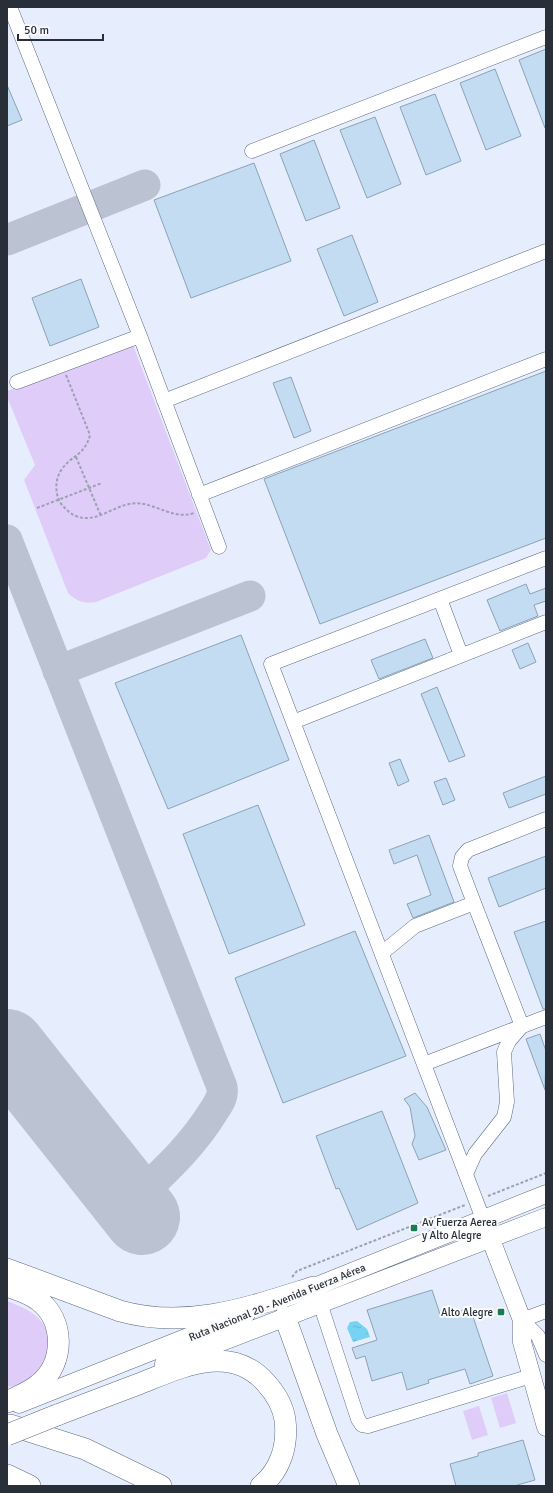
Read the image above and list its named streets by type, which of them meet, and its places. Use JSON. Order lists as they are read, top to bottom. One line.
{"streets":{"main road":["Ruta Nacional 20 - Avenida Fuerza Aérea"]},"places":{"transit":["Av Fuerza Aerea y Alto Alegre","Alto Alegre"]},"scale_bar":"50 m"}
